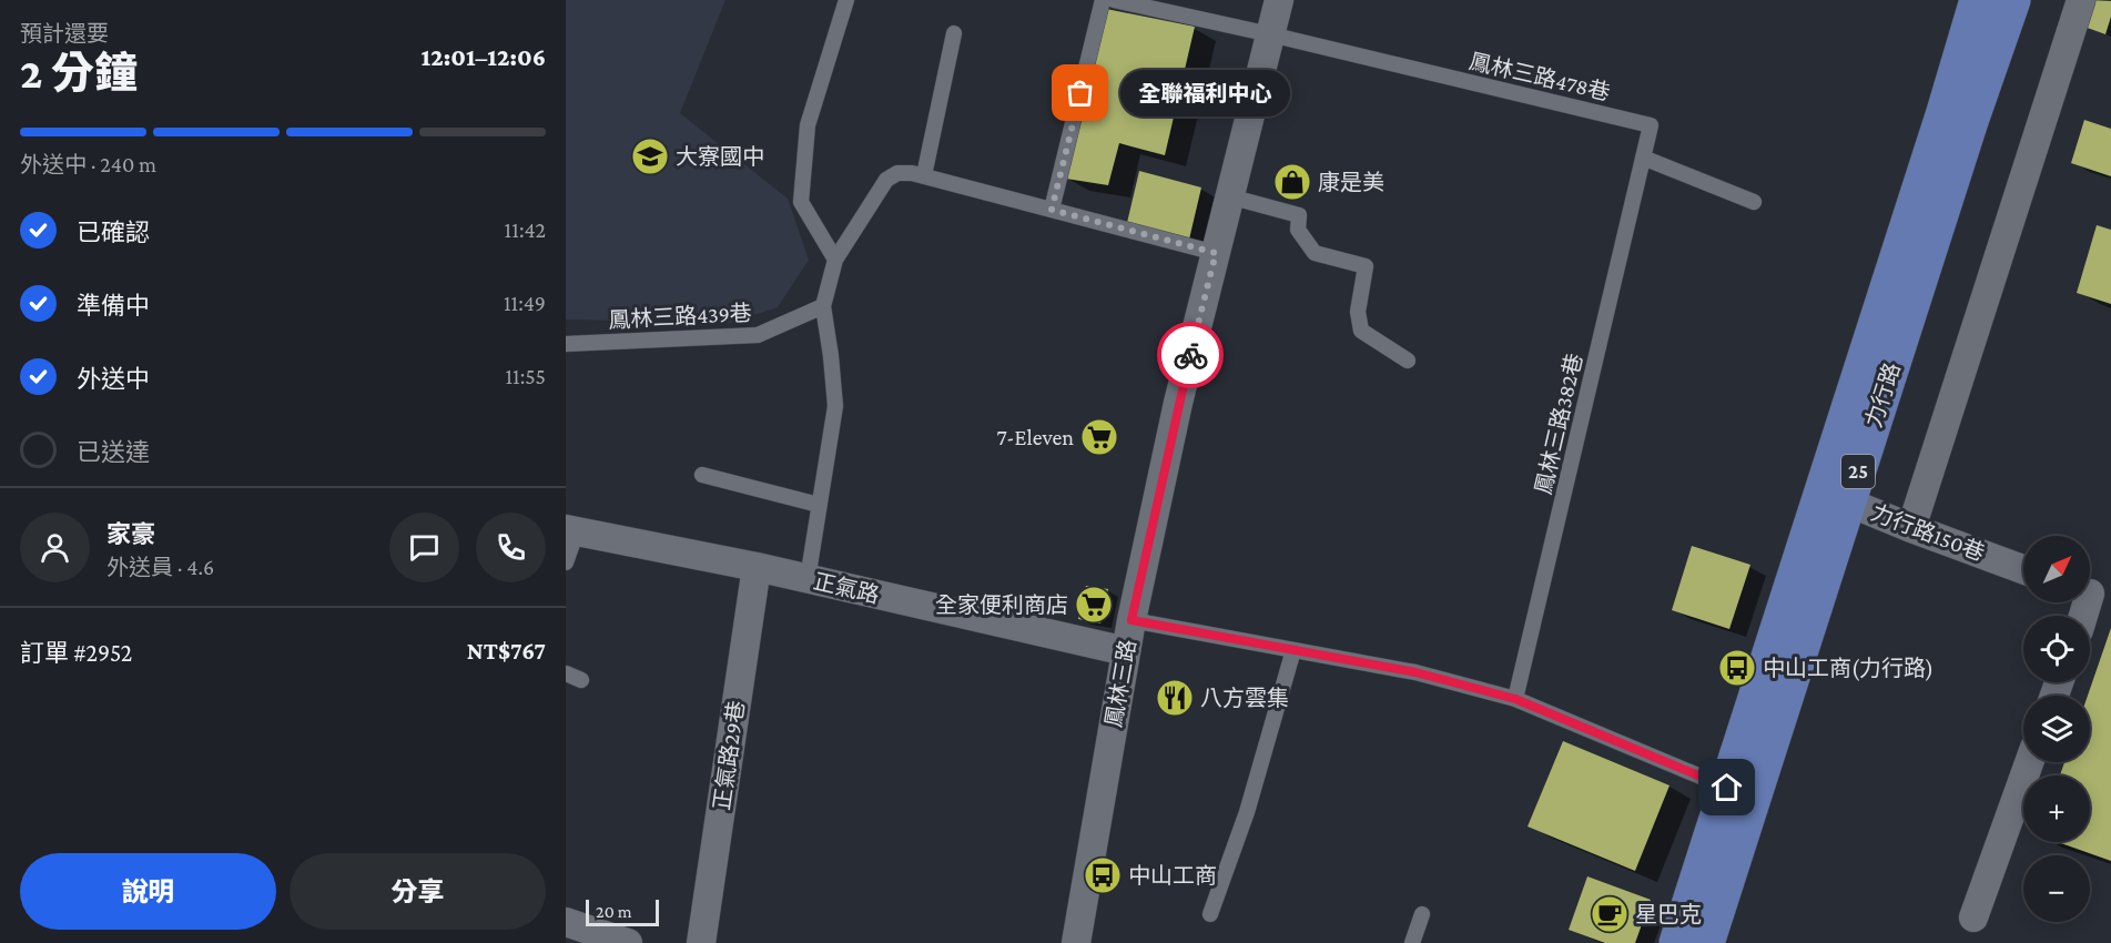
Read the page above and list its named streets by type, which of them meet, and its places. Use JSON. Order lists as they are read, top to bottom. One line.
{"streets":{"main road":["力行路","25"],"street":["力行路150巷","正氣路","鳳林三路","正氣路29巷"],"lane":["鳳林三路478巷","鳳林三路439巷","鳳林三路382巷"]},"crossings":[["鳳林三路478巷","鳳林三路382巷"],["鳳林三路478巷","鳳林三路"],["力行路","力行路150巷"],["正氣路","鳳林三路"],["正氣路","正氣路29巷"]],"places":{"other":["全聯福利中心"],"school or university":["大寮國中"],"shop":["康是美"],"supermarket":["7-Eleven","全家便利商店"],"bus stop":["中山工商(力行路)","中山工商"],"restaurant":["八方雲集"],"cafe":["星巴克"]},"scale_bar":"20 m","north":"top right","page":{"heading":["2 分鐘","預計還要","12:01–12:06"],"panel":["家豪","外送員 · 4.6","訂單 #2952","NT$767"],"bubble":"全聯福利中心","bar":"外送中 · 240 m","list":[["已確認","11:42"],["準備中","11:49"],["外送中","11:55"],"已送達"],"map_buttons":["+","−"],"buttons":["說明","分享"],"scale":"20 m"}}
